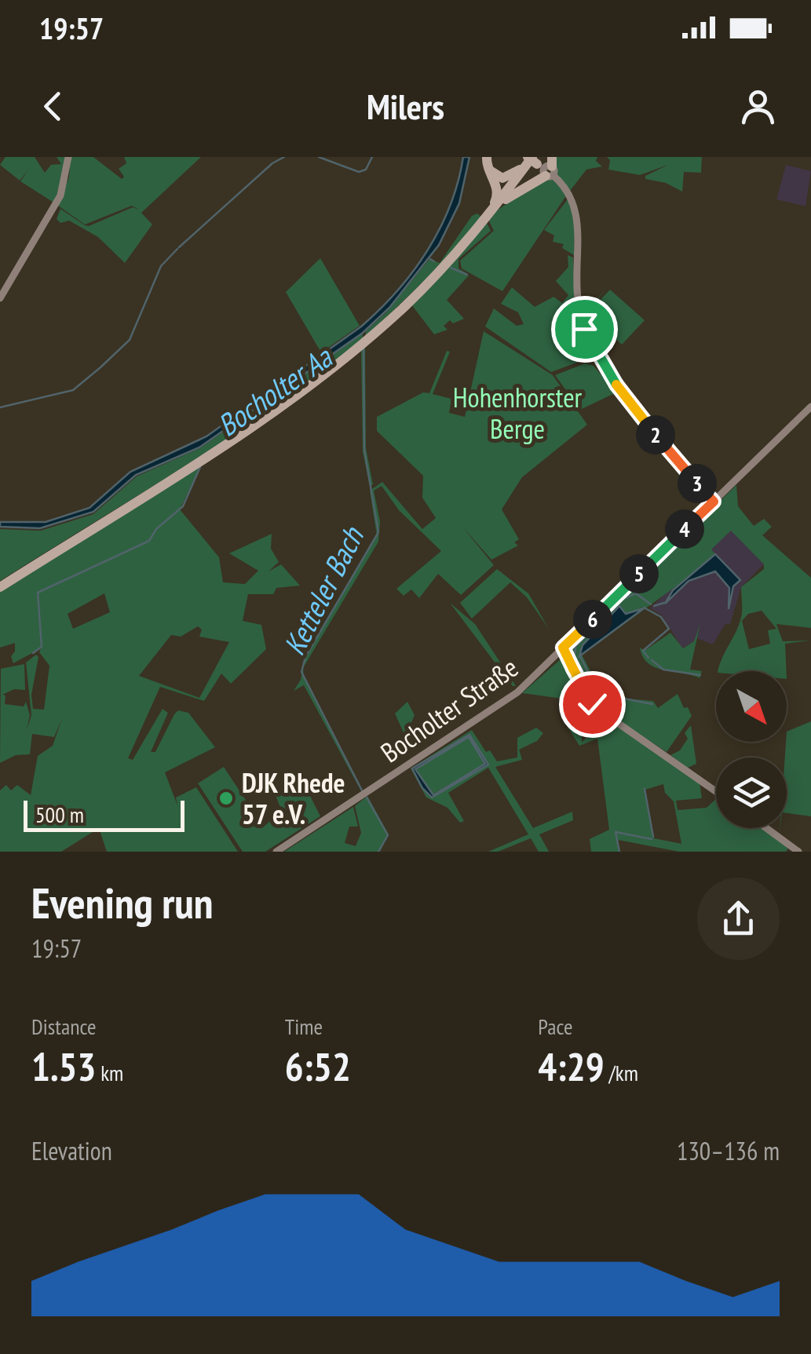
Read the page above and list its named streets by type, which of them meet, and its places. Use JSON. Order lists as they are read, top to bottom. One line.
{"streets":{"main road":["Bocholter Straße"]},"water":["Bocholter Aa","Ketteler Bach"],"parks":["Hohenhorster Berge"],"places":["DJK Rhede 57 e.V."],"scale_bar":"500 m","north":"bottom right","page":{"status":"19:57","header":"Milers","pins":["2","3","4","5","6"],"scale":"500 m","heading":["Evening run","19:57"],"stats":[["Distance","1.53 km"],["Time","6:52"],["Pace","4:29 /km"]],"chart":["Elevation","130–136 m"]}}
